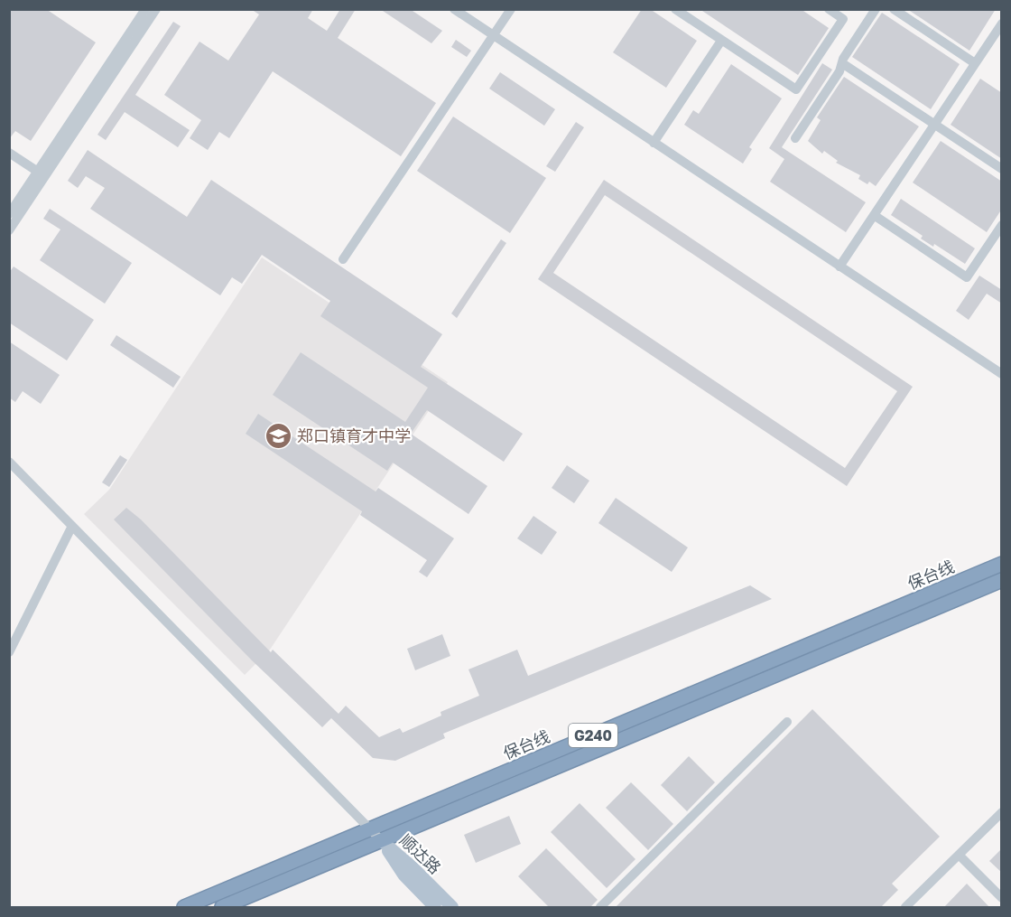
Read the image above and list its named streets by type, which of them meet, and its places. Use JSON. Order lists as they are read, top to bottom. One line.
{"streets":{"highway":["保台线","G240"],"main road":["顺达路"]},"crossings":[["保台线","顺达路"]],"places":{"school or university":["郑口镇育才中学"]}}
